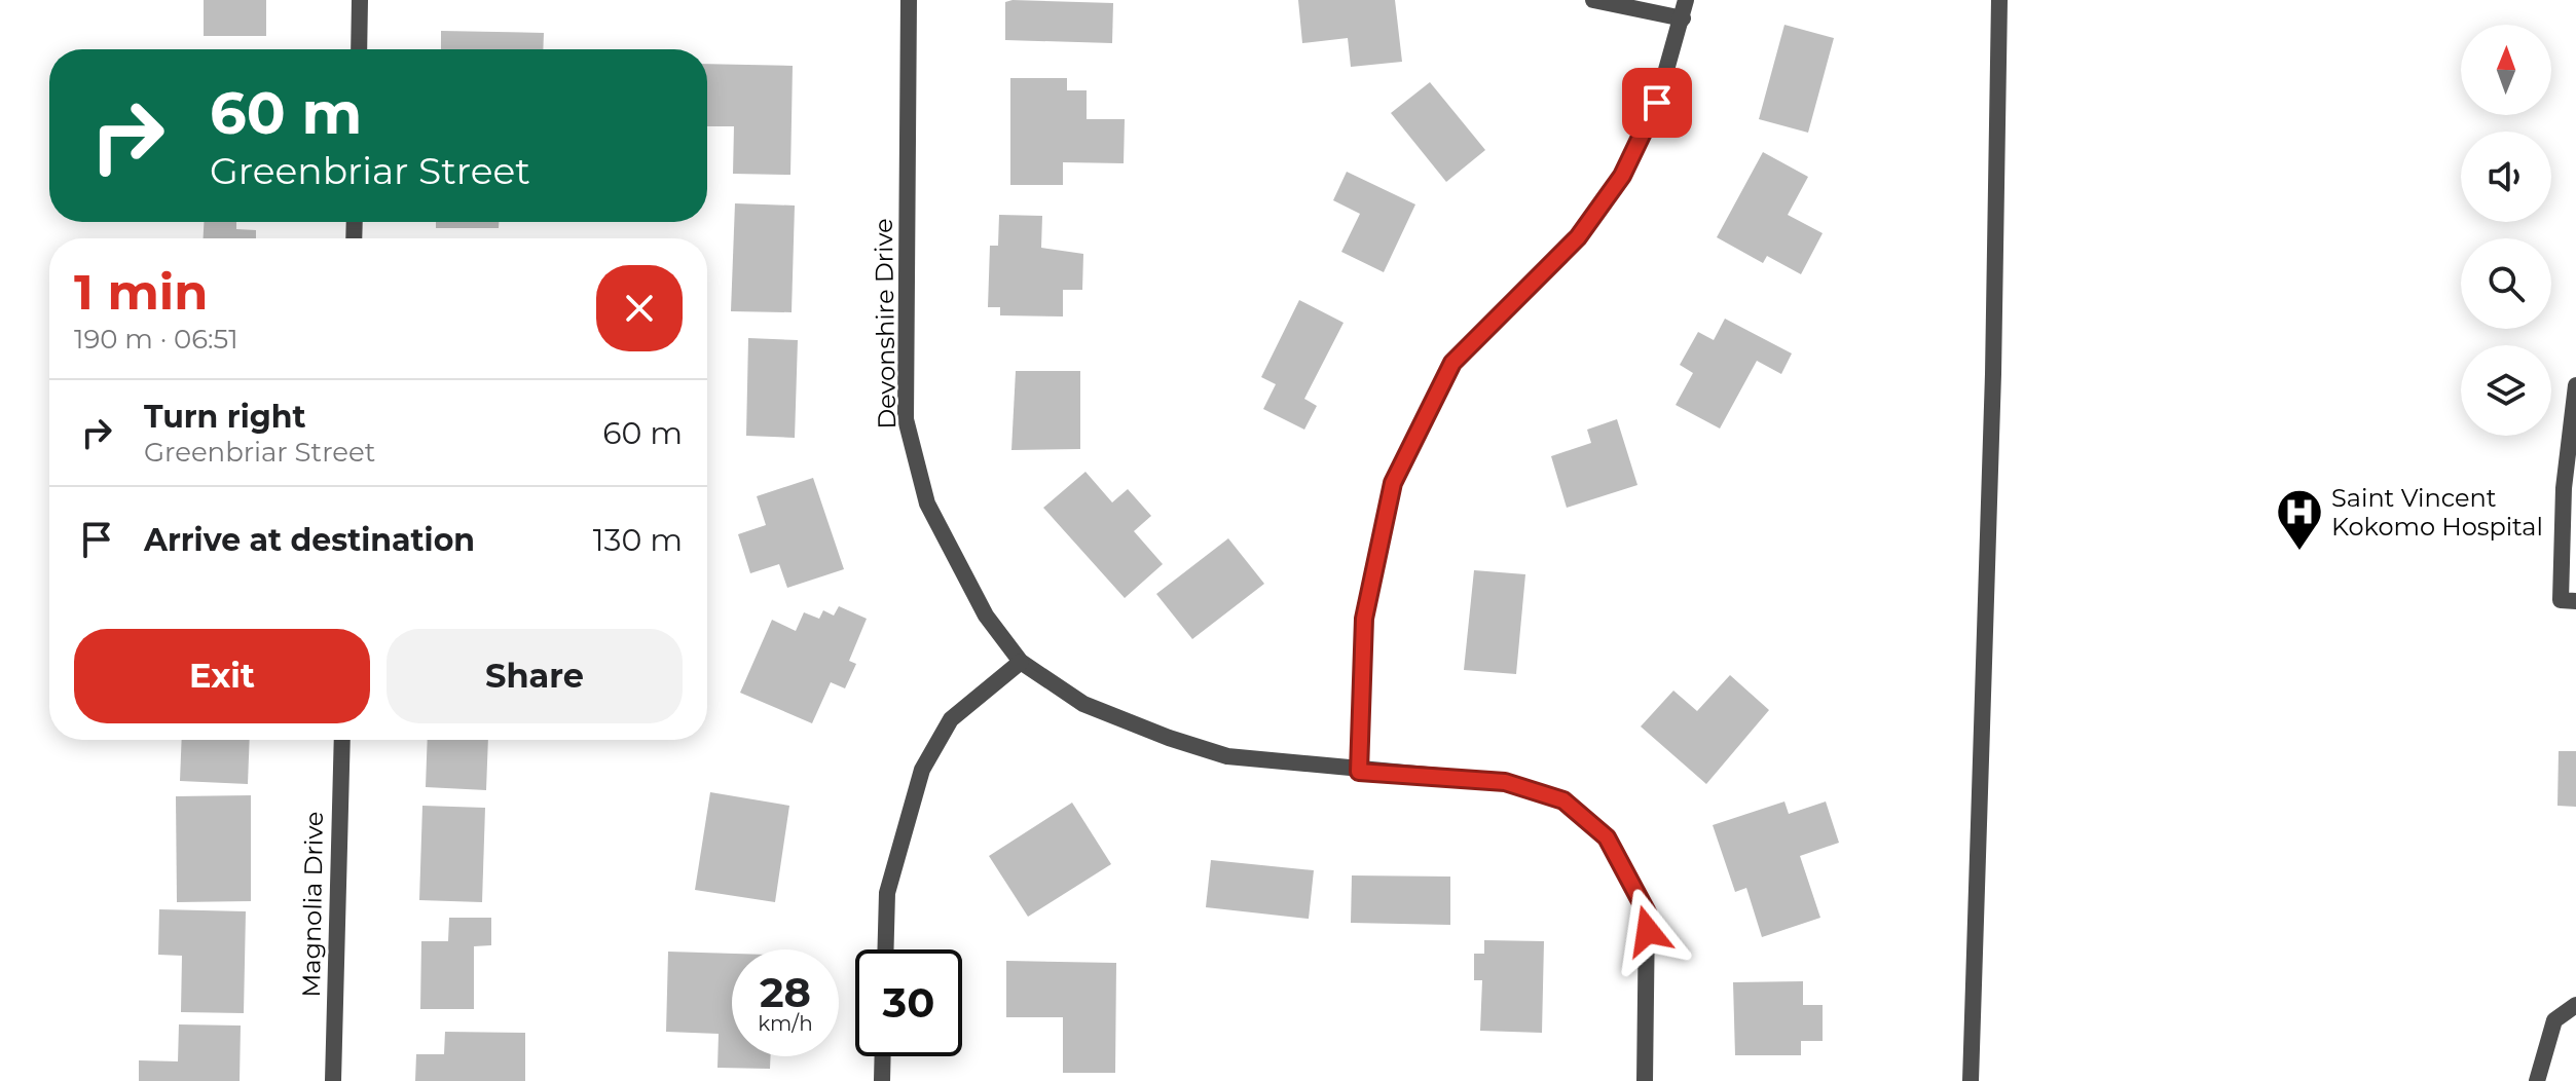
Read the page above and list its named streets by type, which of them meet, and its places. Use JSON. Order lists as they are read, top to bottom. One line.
{"streets":{"street":["Devonshire Drive","Magnolia Drive"]},"places":{"hospital":["Saint Vincent Kokomo Hospital"]},"north":"top","page":{"turn":["60 m","Greenbriar Street"],"heading":["1 min","190 m · 06:51"],"list":[{"name":"Turn right","note":"Greenbriar Street","value":"60 m"},{"name":"Arrive at destination","value":"130 m"}],"buttons":["Exit","Share"],"speed":"28 km/h","limit":"30"}}
